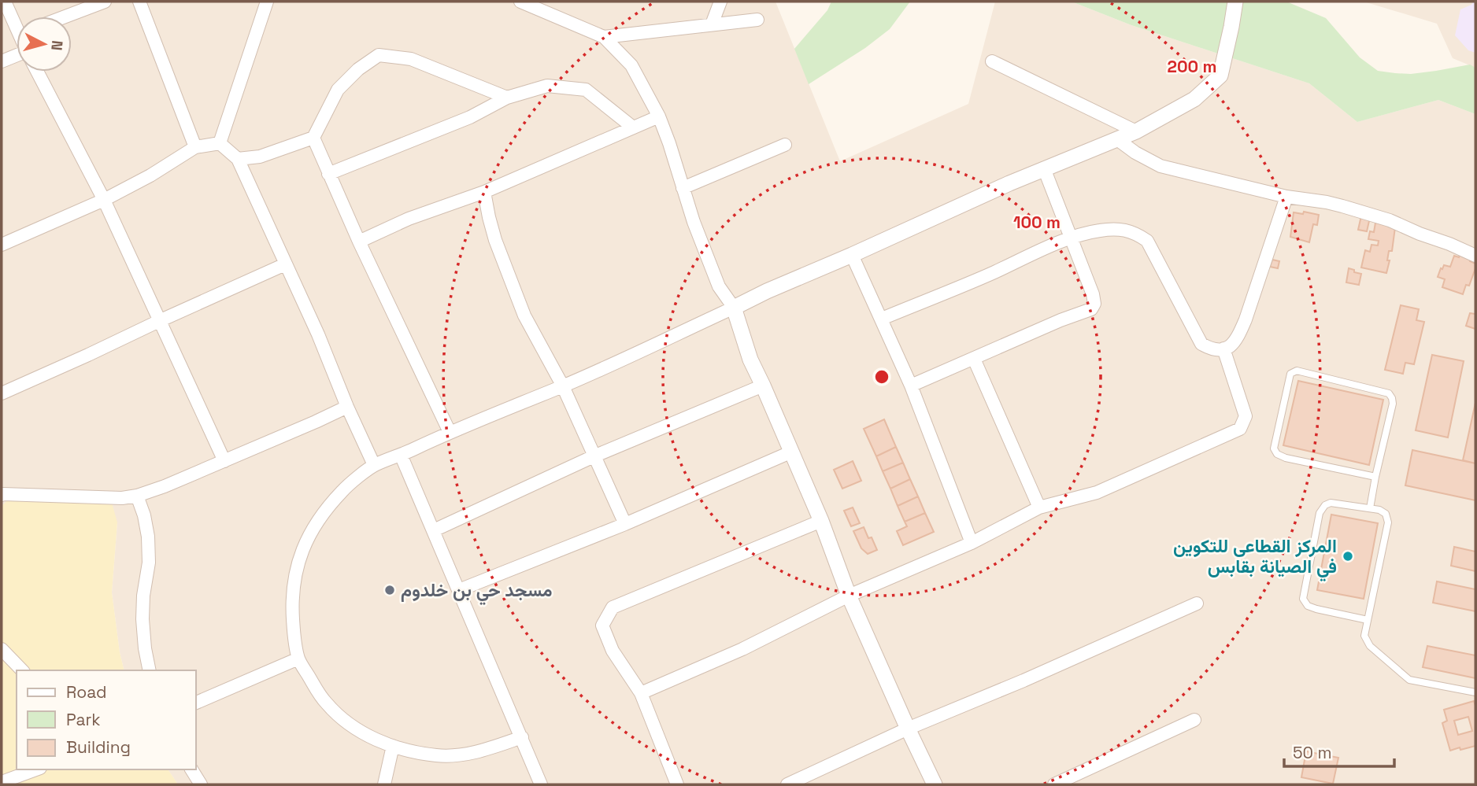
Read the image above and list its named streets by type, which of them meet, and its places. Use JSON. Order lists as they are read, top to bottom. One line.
{"places":["المركز القطاعى للتكوين في الصيانة بقابس","مسجد حي بن خلدوم"],"legend":["Road","Park","Building"],"scale_bar":"50 m","north":"right","rings":["200 m","100 m"]}
